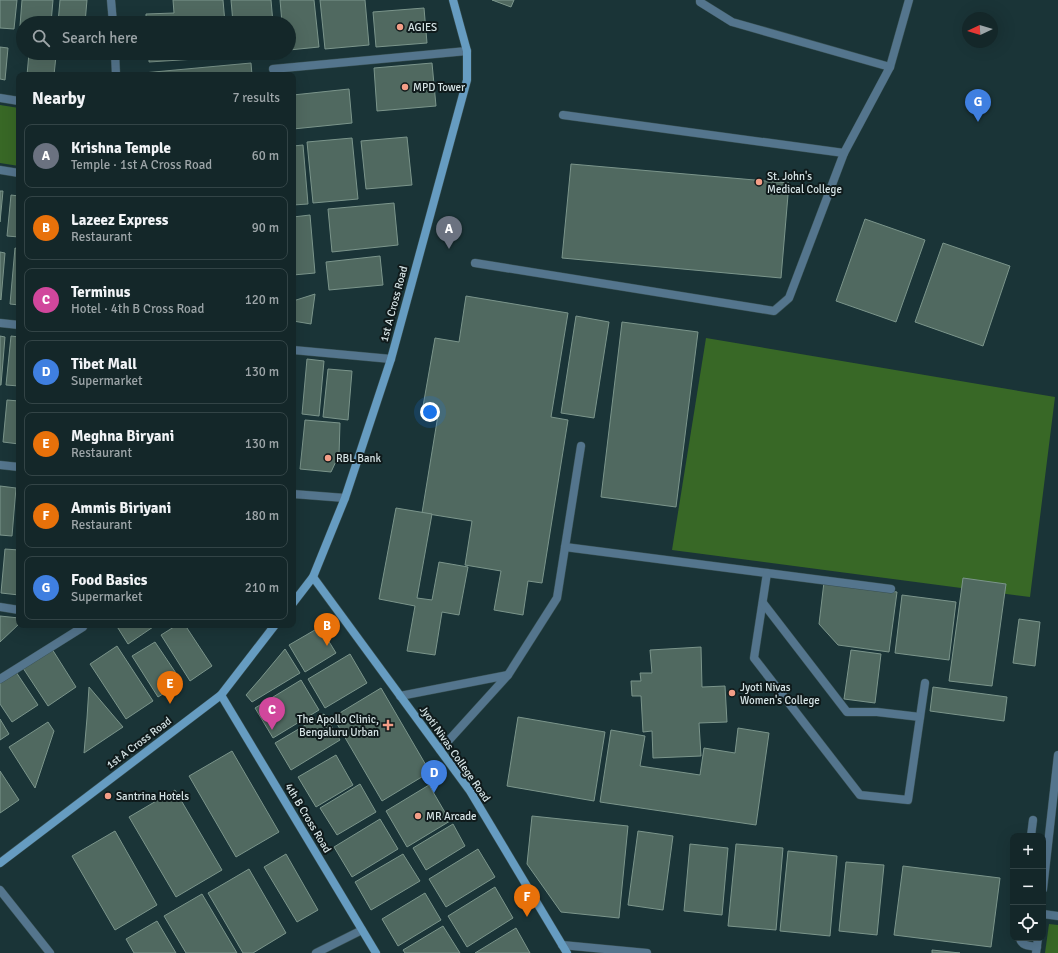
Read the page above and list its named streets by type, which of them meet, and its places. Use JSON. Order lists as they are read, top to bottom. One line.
{"streets":{"street":["1st A Cross Road","Jyoti Nivas College Road","4th B Cross Road"]},"crossings":[["1st A Cross Road","Jyoti Nivas College Road"],["1st A Cross Road","4th B Cross Road"]],"places":{"other":["AGIES","MPD Tower","St. John's Medical College","RBL Bank","Jyoti Nivas Women's College","Santrina Hotels","MR Arcade"],"health":["The Apollo Clinic, Bengaluru Urban"]},"north":"left","page":{"search":"Search here","heading":["Nearby","7 results"],"pins":["G","A","B","E","C","D","F"],"list":[{"mark":"A","name":"Krishna Temple","note":"Temple · 1st A Cross Road","value":"60 m"},{"mark":"B","name":"Lazeez Express","note":"Restaurant","value":"90 m"},{"mark":"C","name":"Terminus","note":"Hotel · 4th B Cross Road","value":"120 m"},{"mark":"D","name":"Tibet Mall","note":"Supermarket","value":"130 m"},{"mark":"E","name":"Meghna Biryani","note":"Restaurant","value":"130 m"},{"mark":"F","name":"Ammis Biriyani","note":"Restaurant","value":"180 m"},{"mark":"G","name":"Food Basics","note":"Supermarket","value":"210 m"}],"map_buttons":["+","−"]}}
